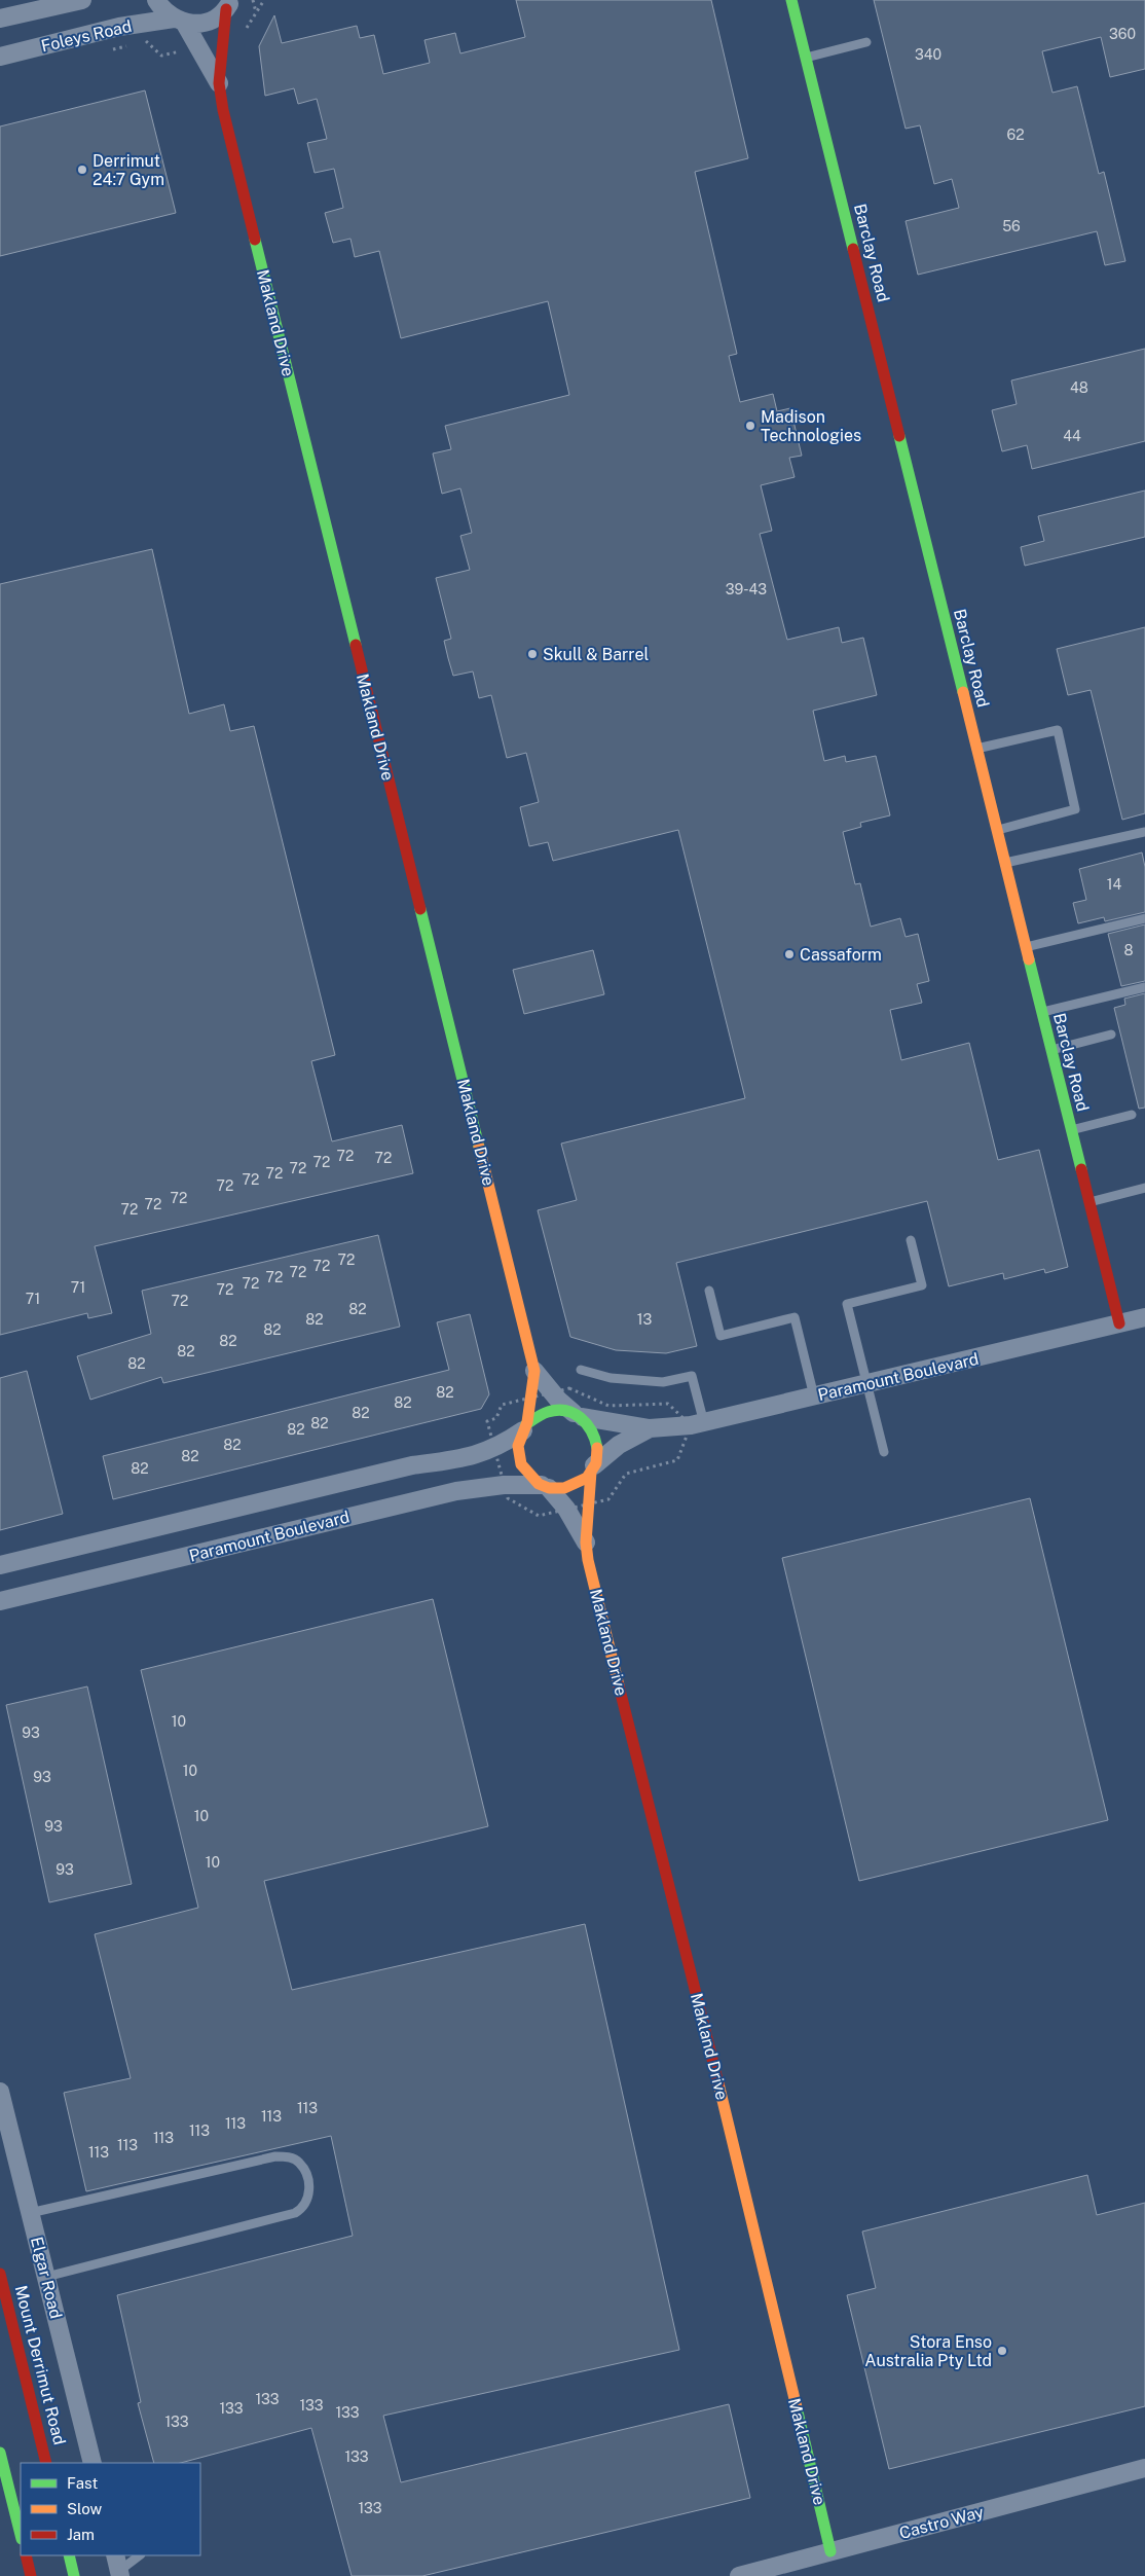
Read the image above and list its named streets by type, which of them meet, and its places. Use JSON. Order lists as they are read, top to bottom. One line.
{"streets":{"street":["Foleys Road","Barclay Road","Makland Drive","Paramount Boulevard","Elgar Road","Mount Derrimut Road","Castro Way"]},"crossings":[["Foleys Road","Makland Drive"],["Barclay Road","Paramount Boulevard"],["Makland Drive","Paramount Boulevard"],["Makland Drive","Castro Way"]],"places":["Derrimut 24:7 Gym","Madison Technologies","Skull & Barrel","Cassaform","Stora Enso Australia Pty Ltd"],"house_numbers":["360","340","62","56","48","44","39-43","14","8","72","72","72","72","72","72","72","72","72","72","72","72","72","72","72","71","72","71","72","82","82","13","82","82","82","82","82","82","82","82","82","82","82","82","10","93","10","93","10","93","10","93","113","113","113","113","113","113","113","133","133","133","133","133","133","133"],"legend":["Fast","Slow","Jam"]}
